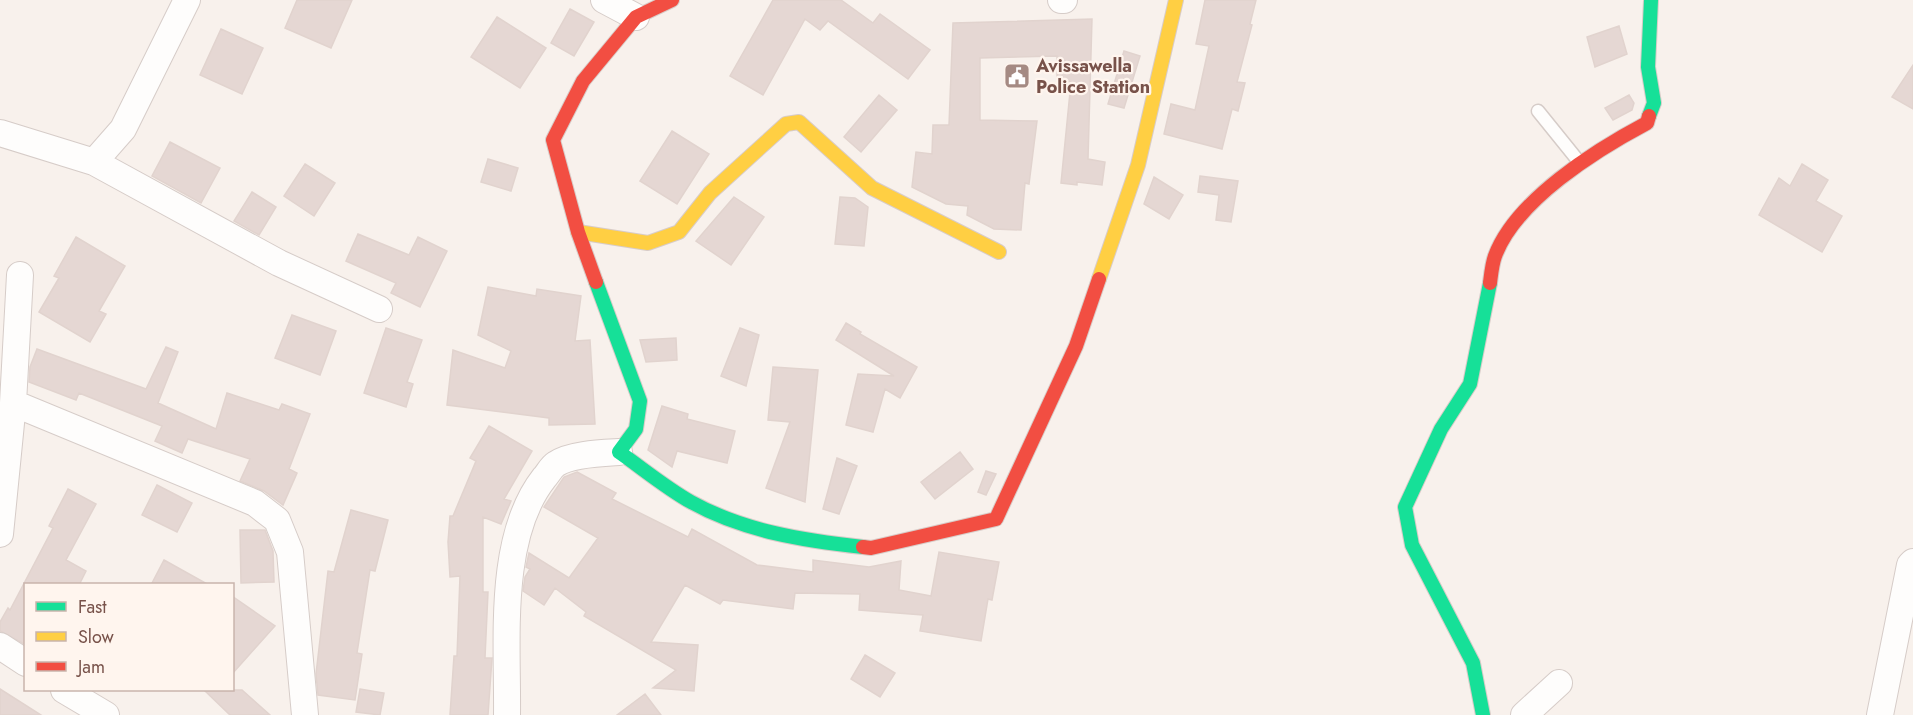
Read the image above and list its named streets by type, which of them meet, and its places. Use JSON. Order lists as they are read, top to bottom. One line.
{"places":{"public building":["Avissawella Police Station"]},"legend":["Fast","Slow","Jam"]}
